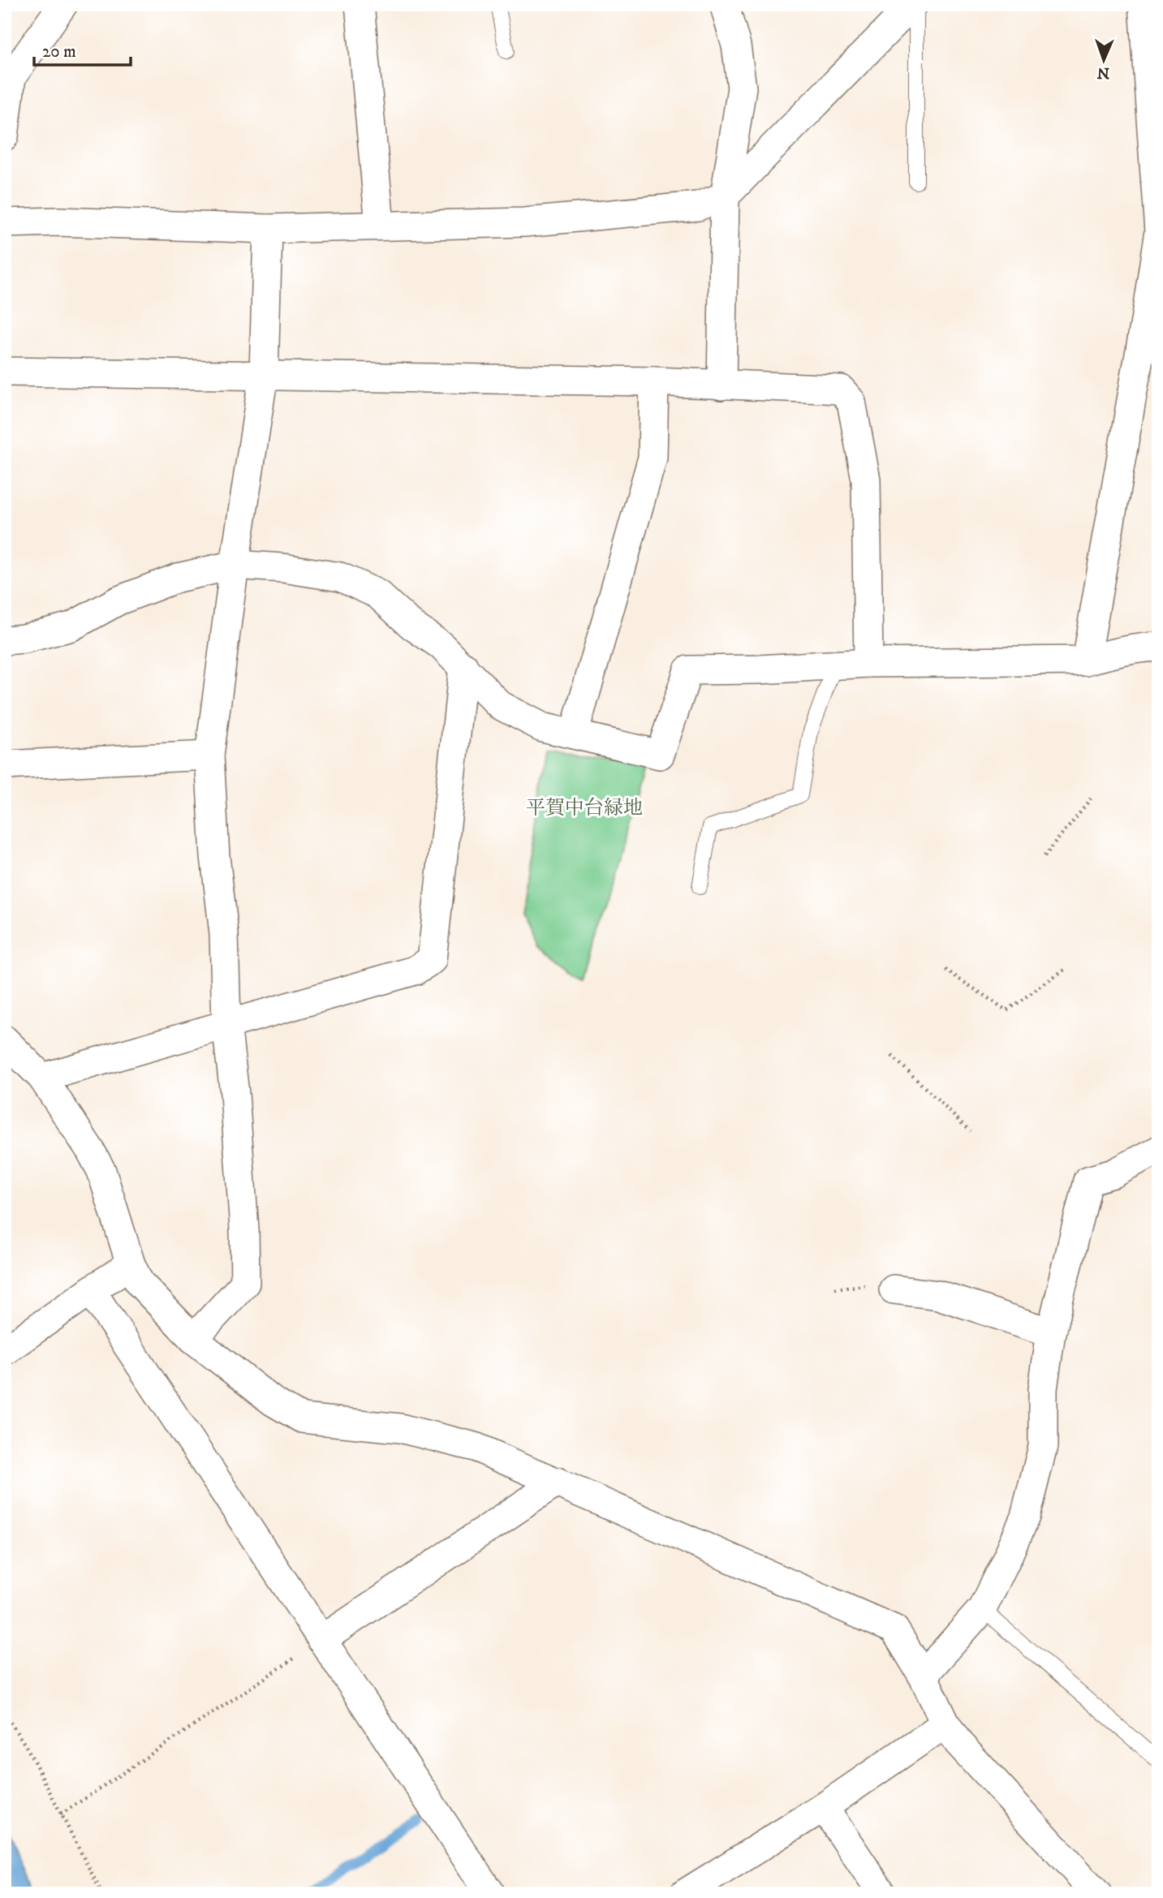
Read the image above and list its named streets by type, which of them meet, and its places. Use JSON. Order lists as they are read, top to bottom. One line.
{"parks":["平賀中台緑地"],"scale_bar":"20 m","north":"bottom"}
